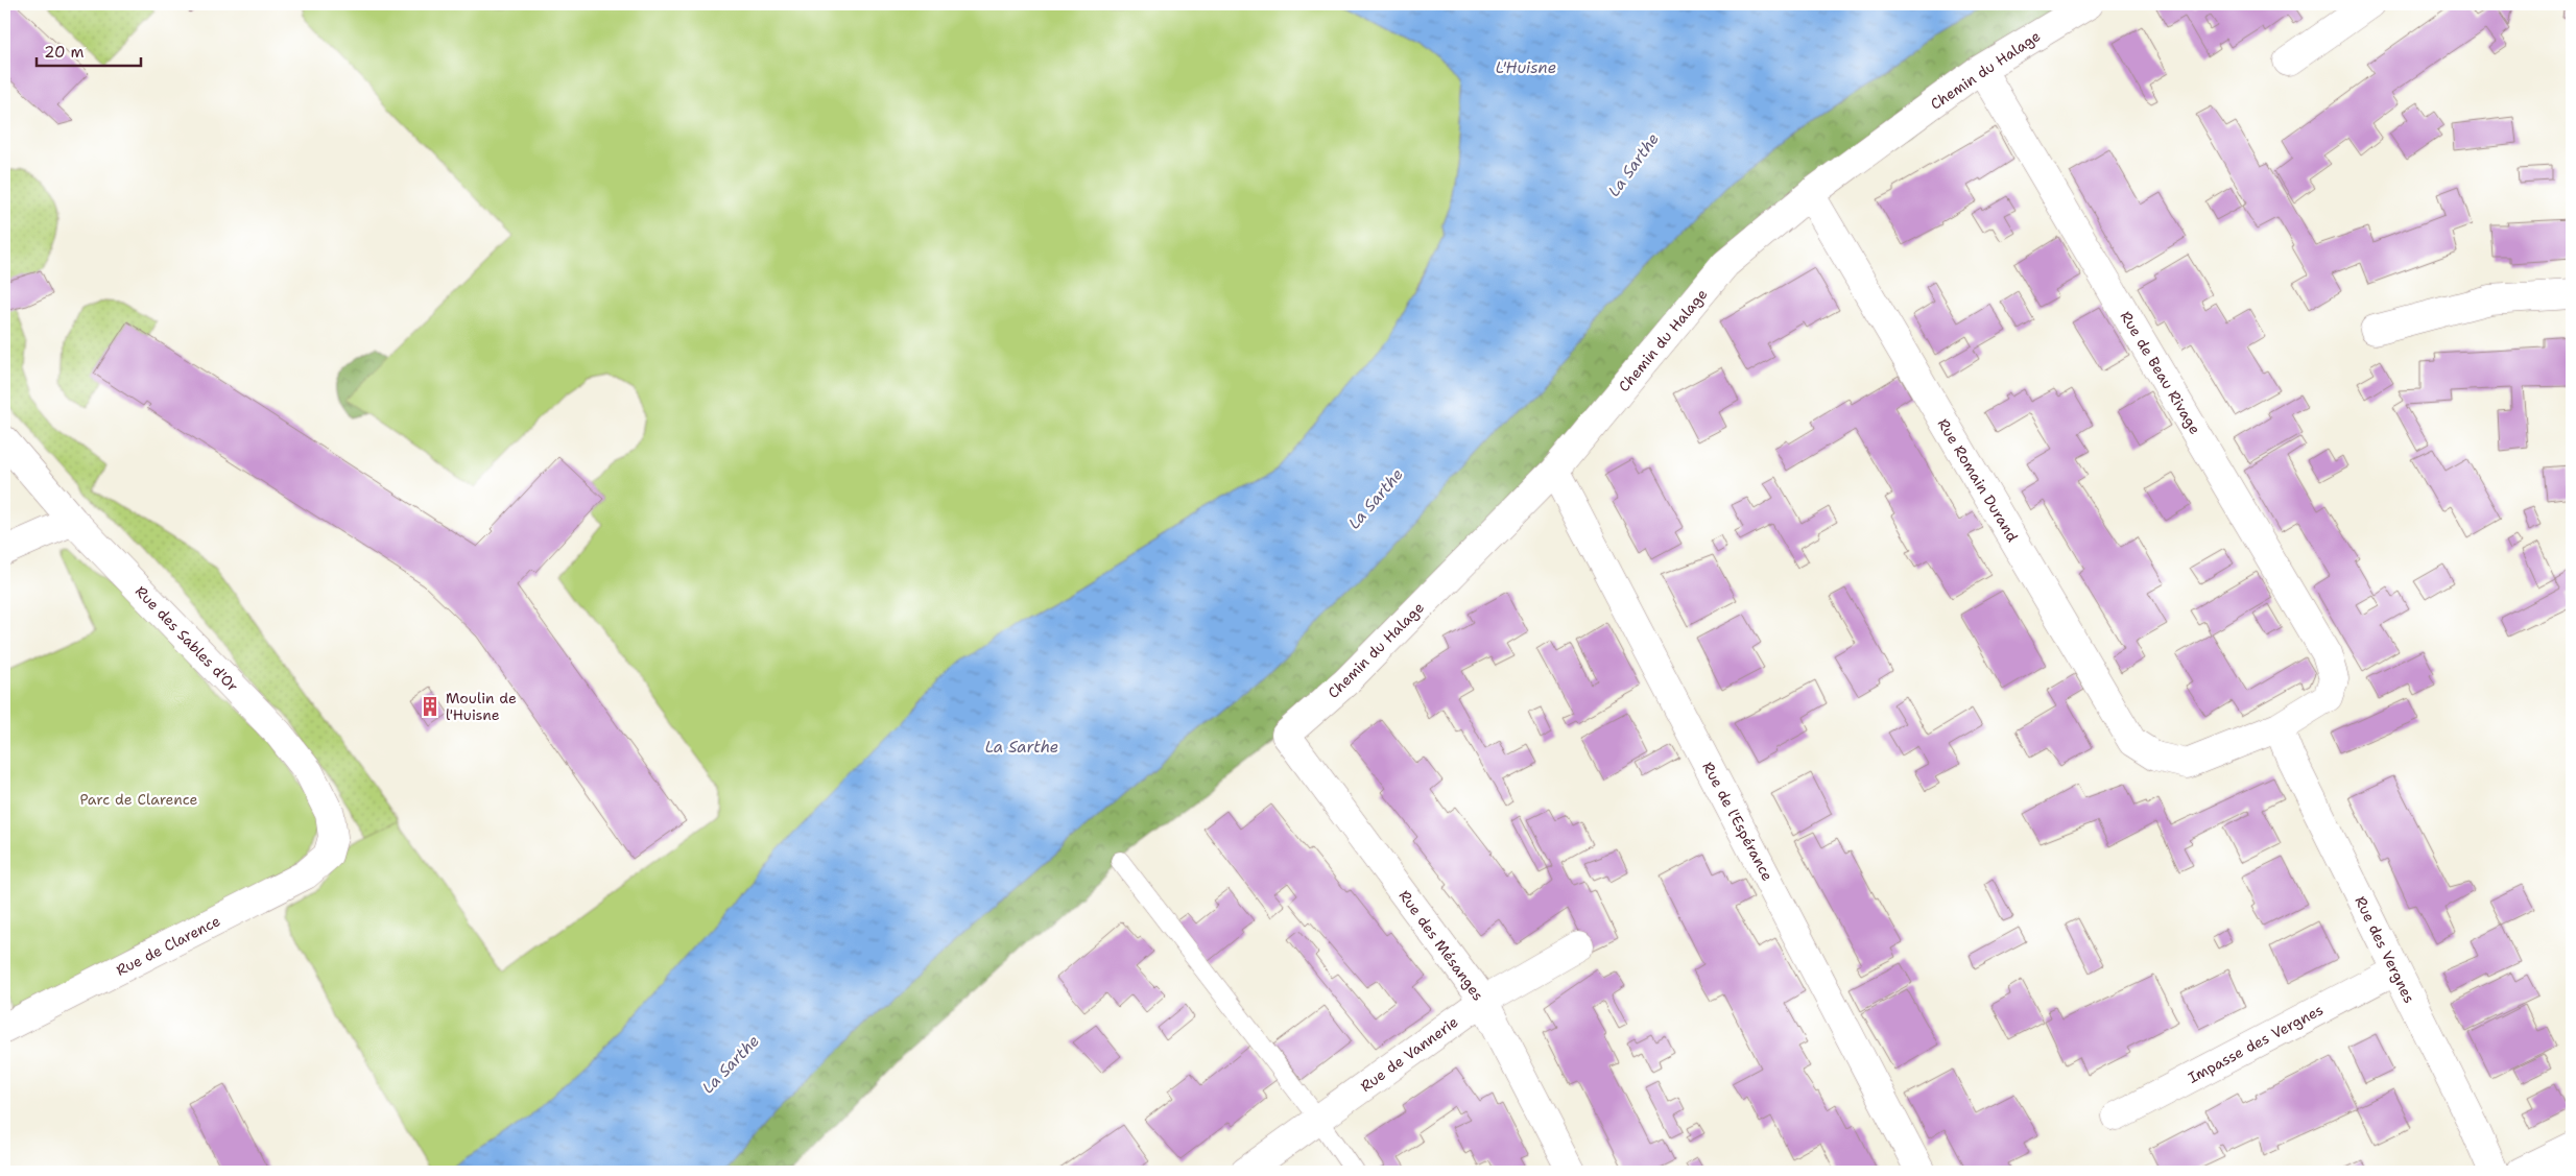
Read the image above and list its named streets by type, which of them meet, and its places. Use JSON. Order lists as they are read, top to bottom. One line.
{"streets":{"street":["Chemin du Halage","Rue de Beau Rivage","Rue Romain Durand","Rue des Sables d'Or","Rue de l'Espérance","Rue de Clarence","Rue des Mésanges","Rue des Vergnes","Impasse des Vergnes","Rue de Vannerie"]},"crossings":[["Chemin du Halage","Rue de Beau Rivage"],["Chemin du Halage","Rue Romain Durand"],["Chemin du Halage","Rue de l'Espérance"],["Chemin du Halage","Rue des Mésanges"],["Rue de Beau Rivage","Rue Romain Durand"],["Rue Romain Durand","Rue des Vergnes"],["Rue des Sables d'Or","Rue de Clarence"],["Rue des Mésanges","Rue de Vannerie"],["Rue des Vergnes","Impasse des Vergnes"]],"water":["L'Huisne","La Sarthe"],"parks":["Parc de Clarence"],"places":{"building":["Moulin de l'Huisne"]},"scale_bar":"20 m"}
